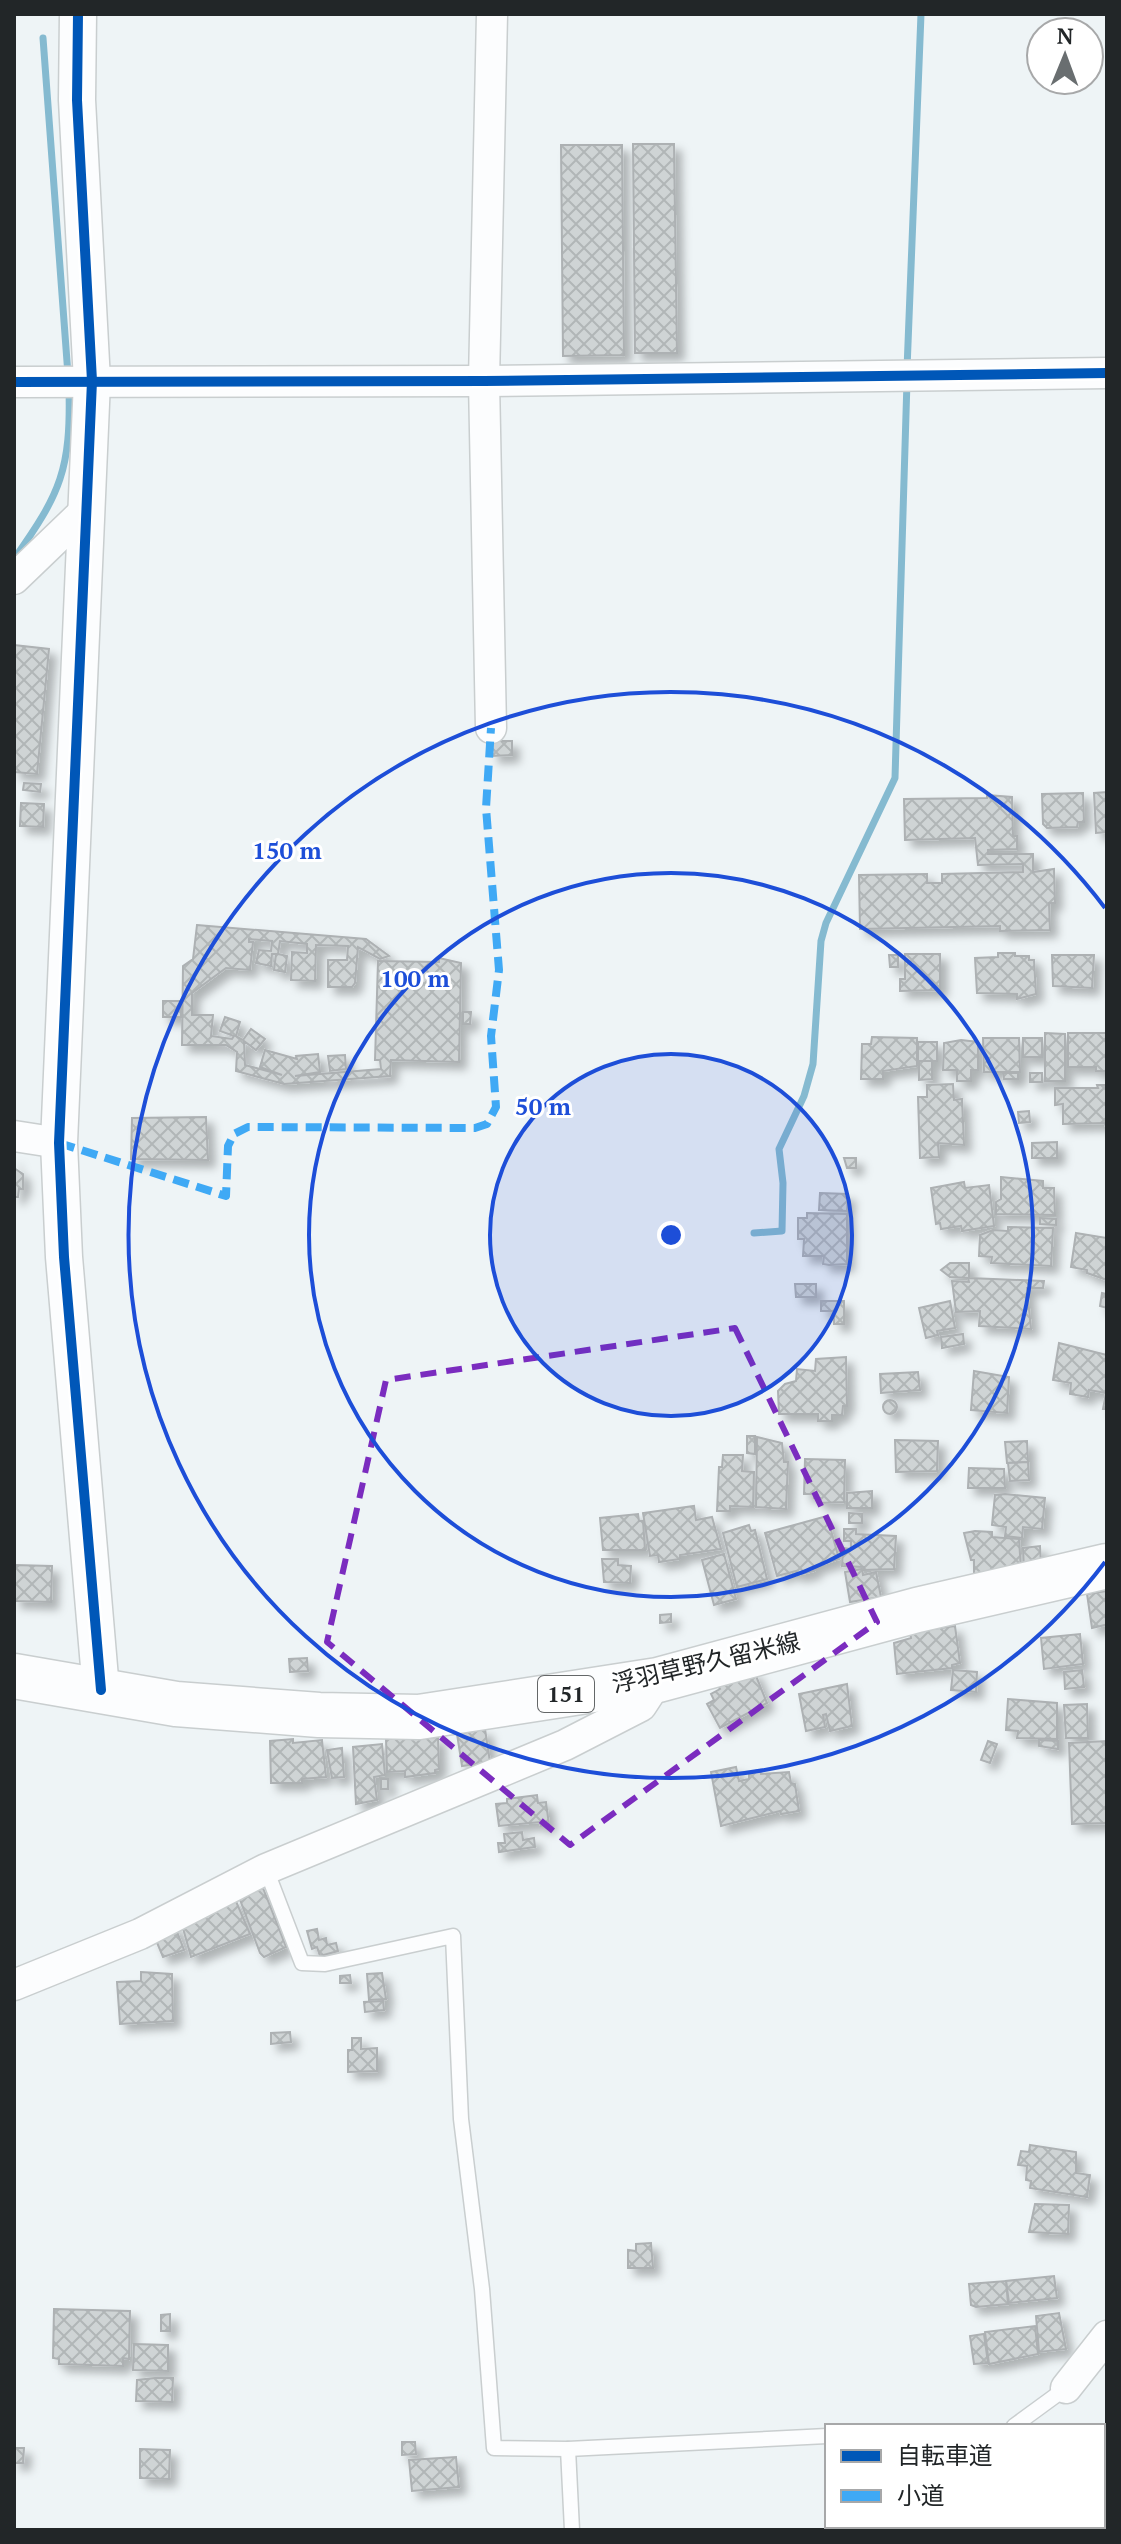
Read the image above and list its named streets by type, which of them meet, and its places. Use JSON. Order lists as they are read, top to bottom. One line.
{"streets":{"main road":["浮羽草野久留米線","151"]},"legend":["自転車道","小道"],"north":"top","rings":["150 m","100 m","50 m"]}
